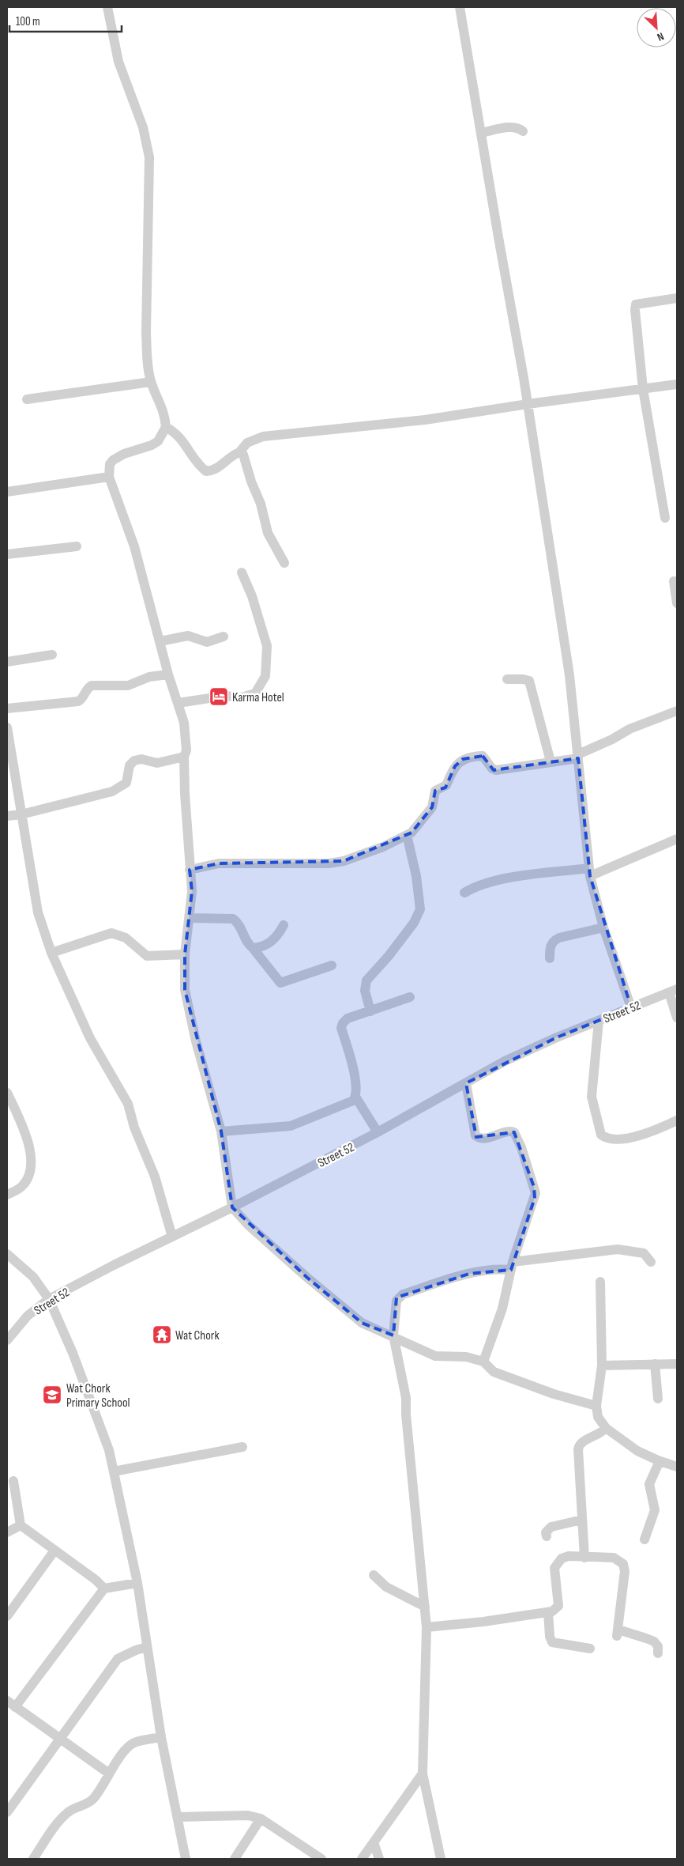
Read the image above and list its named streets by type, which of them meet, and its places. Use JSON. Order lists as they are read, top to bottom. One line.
{"streets":{"street":["Street 52"]},"places":{"hotel":["Karma Hotel"],"temple":["Wat Chork"],"school or university":["Wat Chork Primary School"]},"scale_bar":"100 m","north":"bottom right"}
